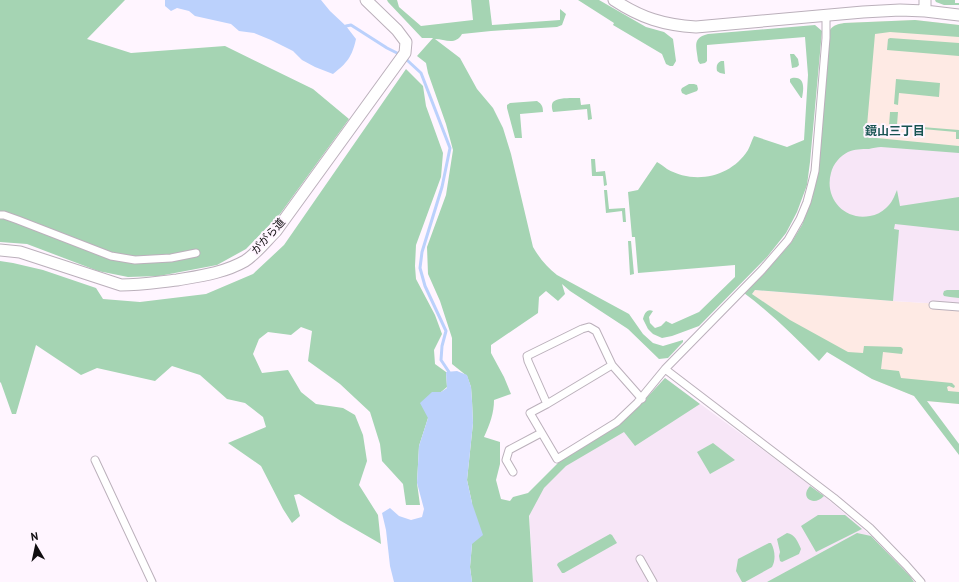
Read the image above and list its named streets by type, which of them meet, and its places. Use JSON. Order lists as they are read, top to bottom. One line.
{"streets":{"street":["ががら道"]},"districts":["鏡山三丁目"],"north":"top"}
